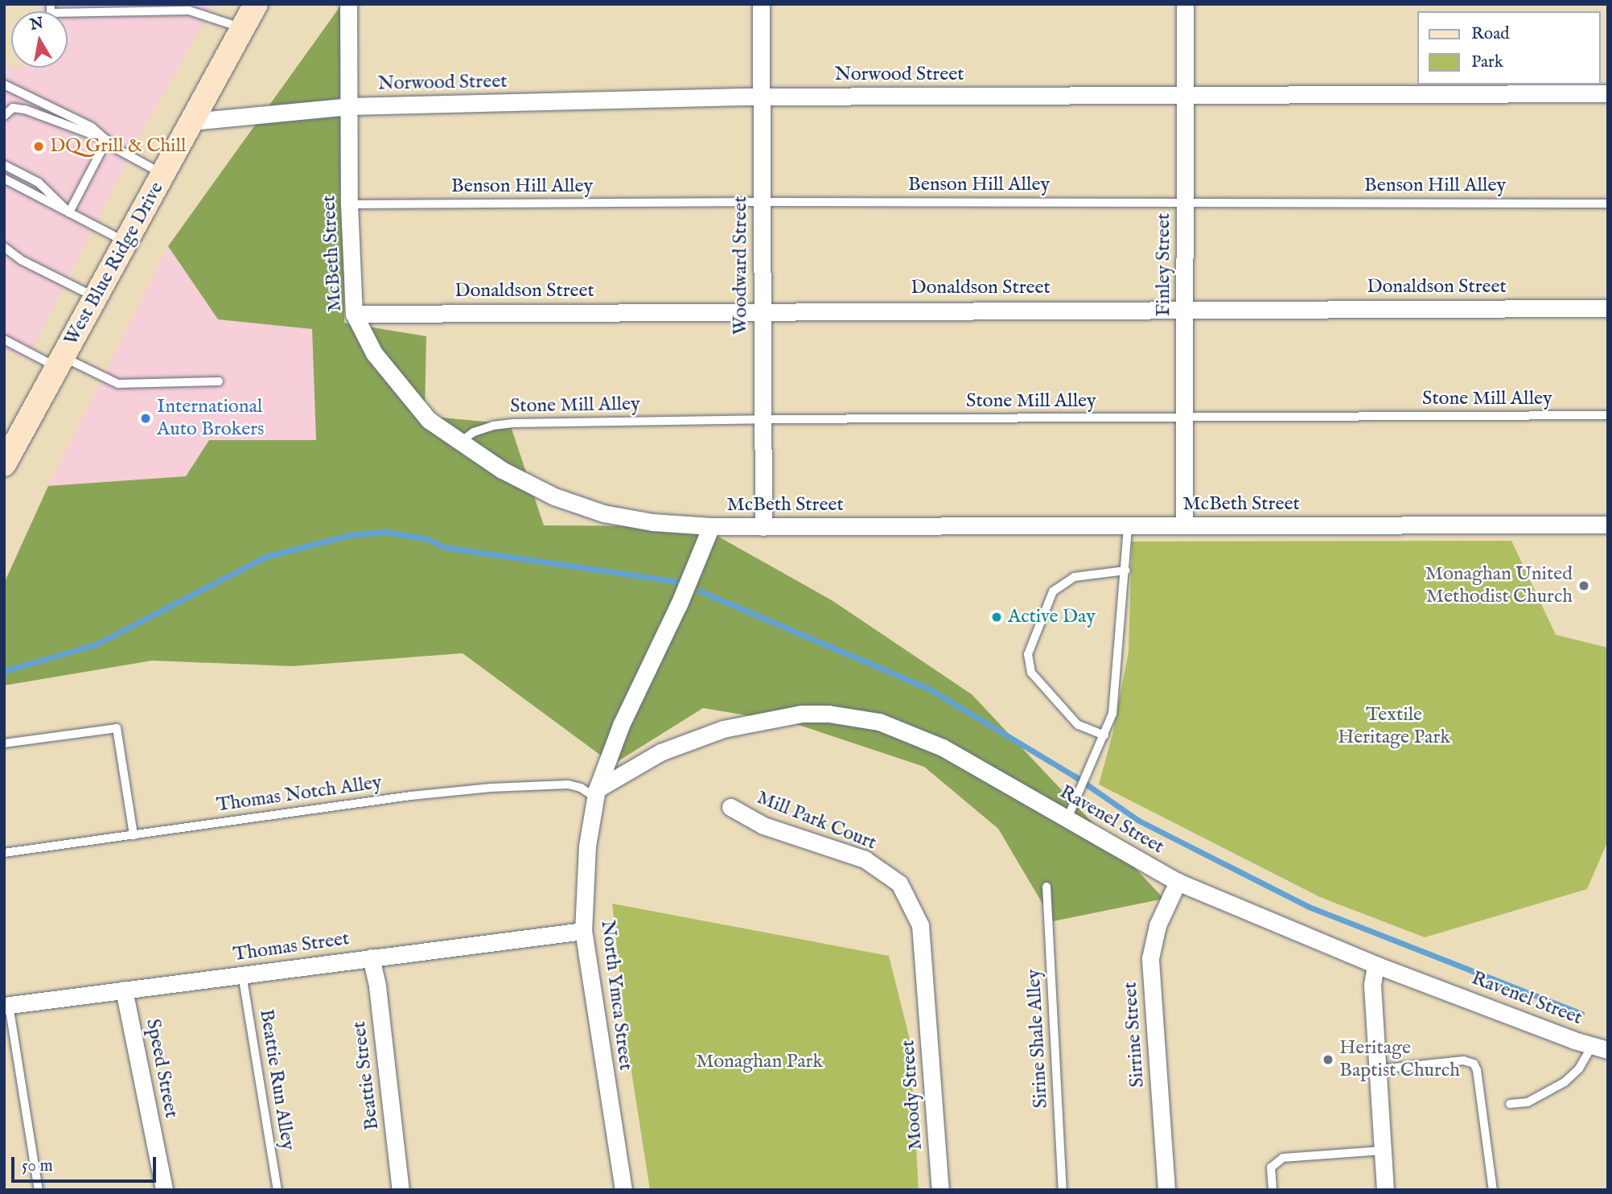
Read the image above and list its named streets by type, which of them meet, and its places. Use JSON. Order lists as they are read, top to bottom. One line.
{"streets":{"main road":["West Blue Ridge Drive"],"street":["Norwood Street","McBeth Street","Finley Street","Woodward Street","Donaldson Street","Ravenel Street","Mill Park Court","Thomas Street","North Ymca Street","Sirrine Street","Speed Street","Beattie Street","Moody Street"],"lane":["Benson Hill Alley","Stone Mill Alley","Thomas Notch Alley","Sirine Shale Alley","Beattie Run Alley"]},"crossings":[["Norwood Street","McBeth Street"],["Norwood Street","West Blue Ridge Drive"],["Norwood Street","Finley Street"],["Norwood Street","Woodward Street"],["Benson Hill Alley","McBeth Street"],["Benson Hill Alley","Finley Street"],["Benson Hill Alley","Woodward Street"],["McBeth Street","Finley Street"],["McBeth Street","Woodward Street"],["McBeth Street","Donaldson Street"],["McBeth Street","Stone Mill Alley"],["McBeth Street","North Ymca Street"],["Finley Street","Donaldson Street"],["Finley Street","Stone Mill Alley"],["Woodward Street","Donaldson Street"],["Woodward Street","Stone Mill Alley"],["Thomas Notch Alley","Ravenel Street"],["Thomas Notch Alley","North Ymca Street"],["Ravenel Street","North Ymca Street"],["Ravenel Street","Sirrine Street"],["Mill Park Court","Moody Street"],["Thomas Street","North Ymca Street"],["Thomas Street","Speed Street"],["Thomas Street","Beattie Street"],["Thomas Street","Beattie Run Alley"]],"parks":["Textile Heritage Park","Monaghan Park"],"places":["DQ Grill & Chill","International Auto Brokers","Monaghan United Methodist Church","Active Day","Heritage Baptist Church"],"legend":["Road","Park"],"scale_bar":"50 m","north":"top"}
